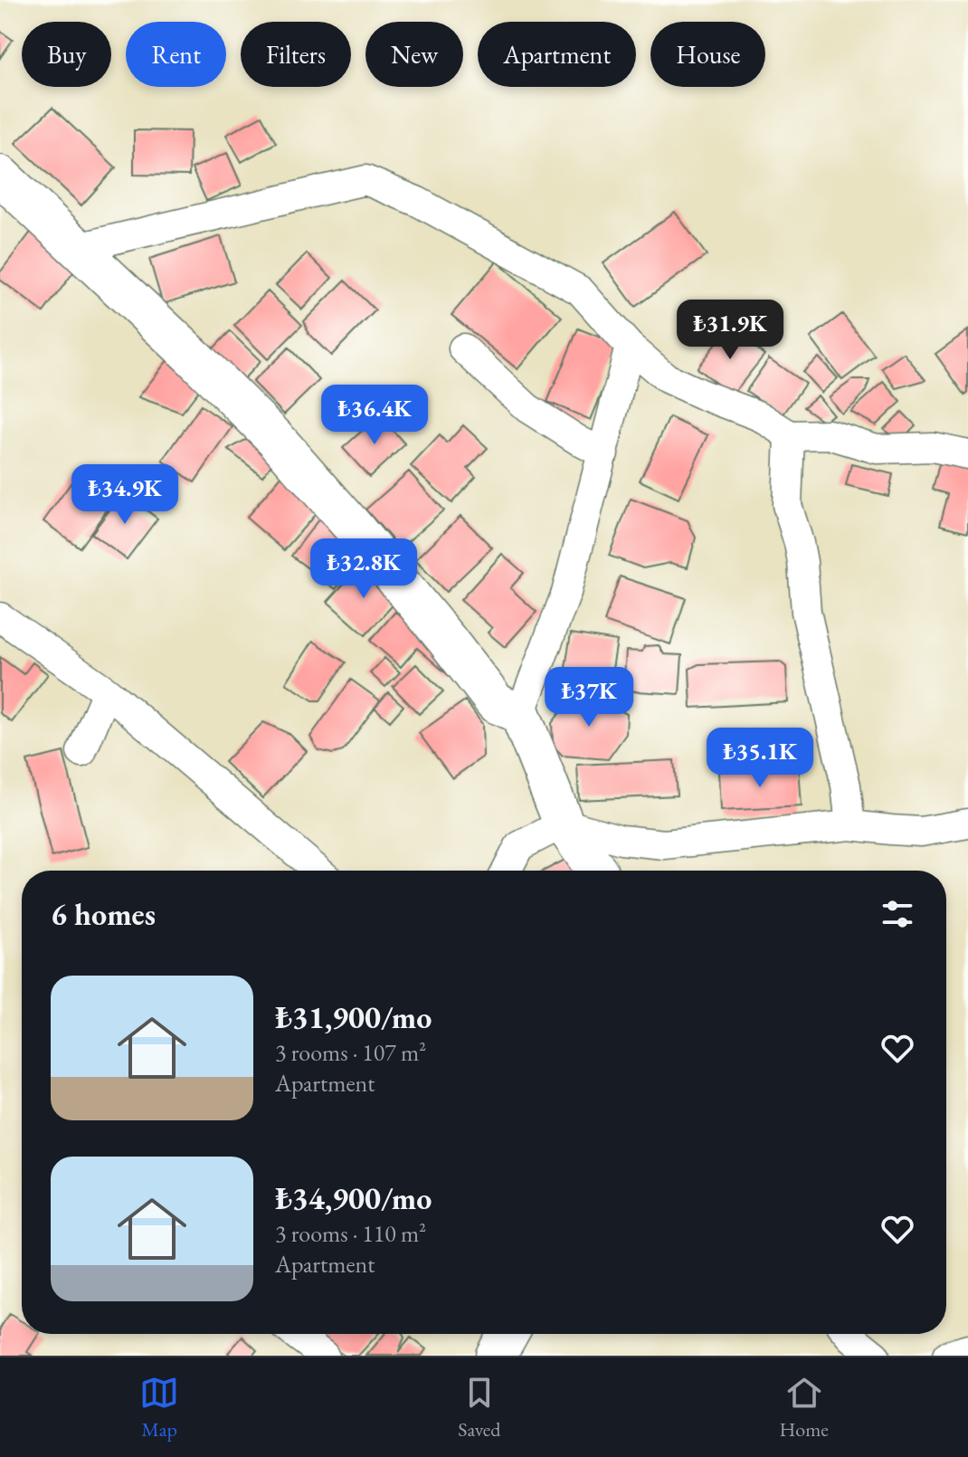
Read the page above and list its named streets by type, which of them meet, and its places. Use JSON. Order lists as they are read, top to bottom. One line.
{"page":{"chip":["Buy","Rent","Filters","New","Apartment","House"],"price":["₺31.9K","₺36.4K","₺34.9K","₺32.8K","₺37K","₺35.1K"],"heading":"6 homes","list":[{"name":"₺31,900/mo","note":"3 rooms · 107 m² · Apartment"},{"name":"₺34,900/mo","note":"3 rooms · 110 m² · Apartment"}],"tabs":["Map","Saved","Home"]}}
